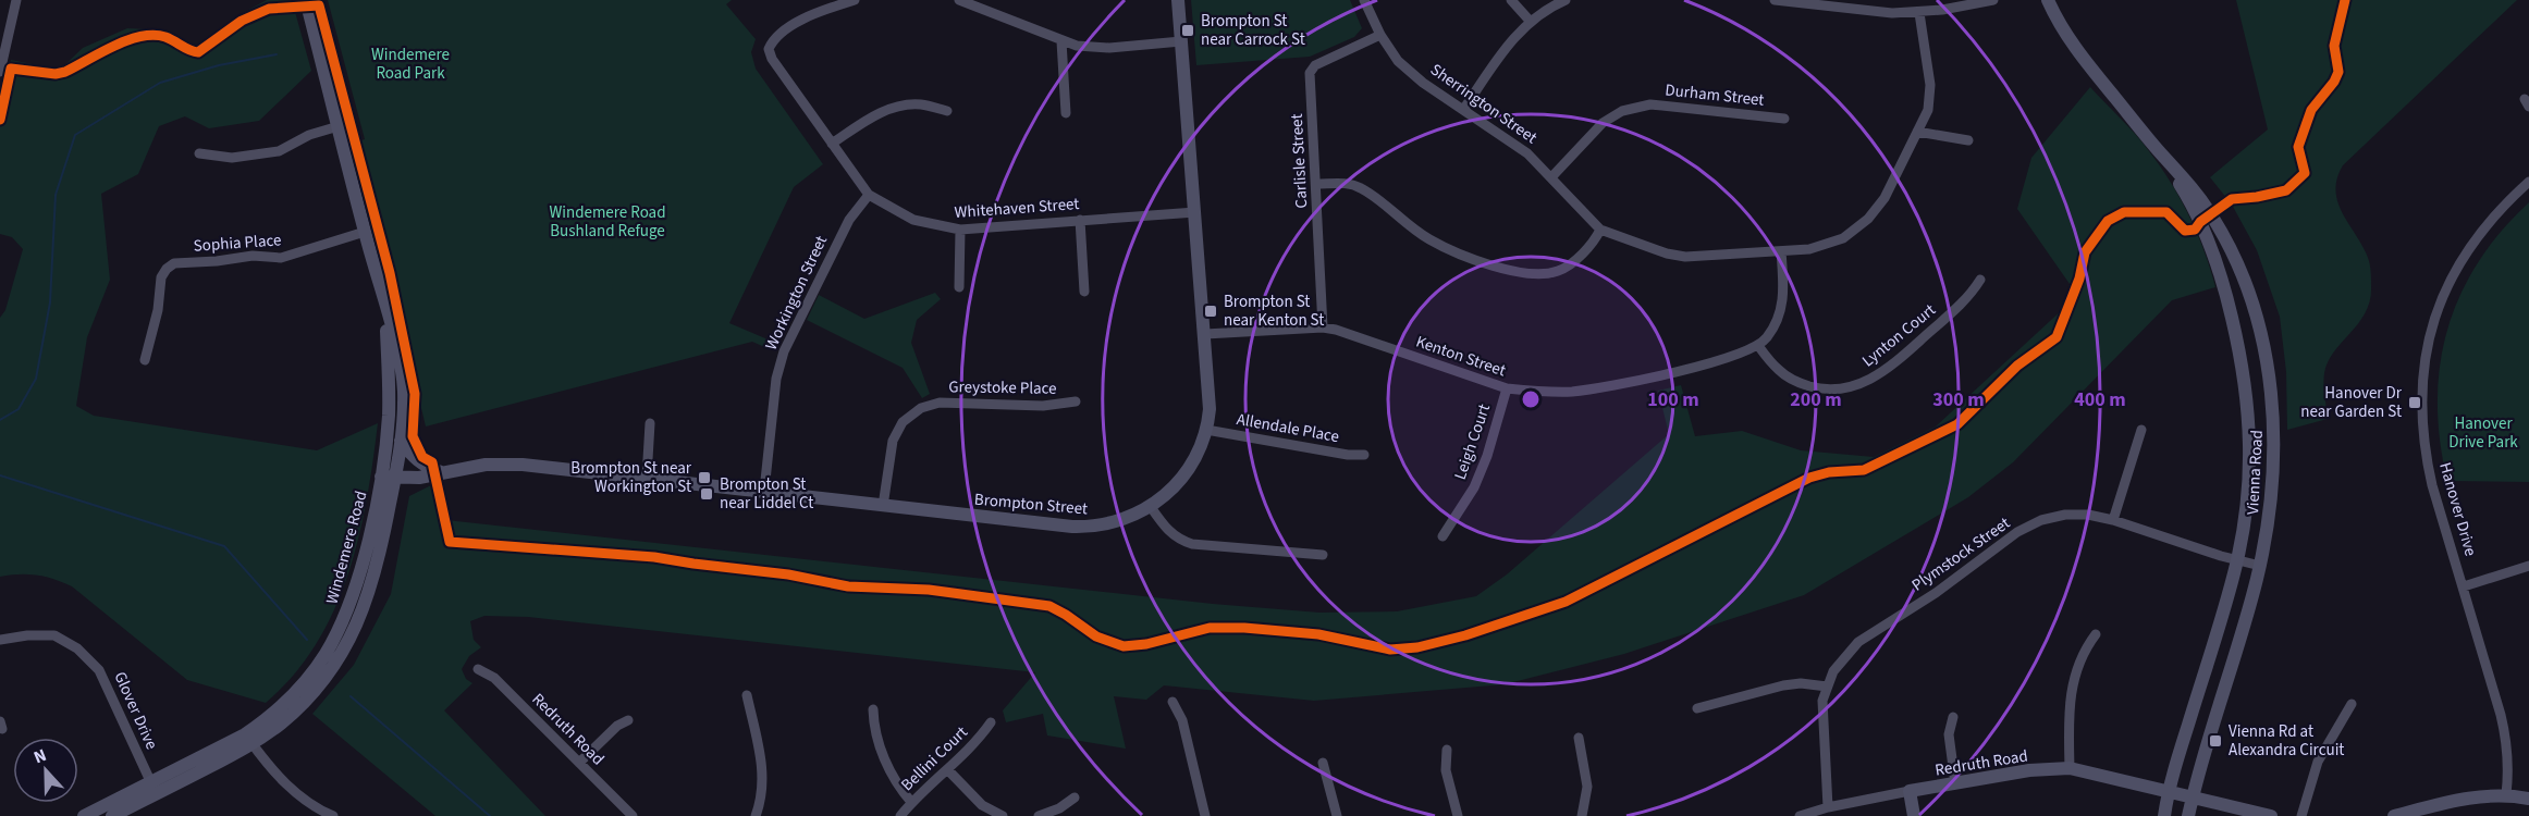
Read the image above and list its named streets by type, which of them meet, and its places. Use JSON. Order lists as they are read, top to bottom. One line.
{"streets":{"main road":["Vienna Road","Brompton Street","Windemere Road","Redruth Road"],"street":["Durham Street","Sherrington Street","Carlisle Street","Whitehaven Street","Sophia Place","Workington Street","Lynton Court","Kenton Street","Greystoke Place","Allendale Place","Leigh Court","Hanover Drive","Plymstock Street","Glover Drive","Bellini Court"]},"crossings":[["Durham Street","Sherrington Street"],["Sherrington Street","Carlisle Street"],["Carlisle Street","Kenton Street"],["Whitehaven Street","Workington Street"],["Whitehaven Street","Brompton Street"],["Sophia Place","Windemere Road"],["Workington Street","Brompton Street"],["Lynton Court","Kenton Street"],["Kenton Street","Leigh Court"],["Kenton Street","Brompton Street"],["Greystoke Place","Brompton Street"],["Allendale Place","Brompton Street"],["Vienna Road","Plymstock Street"],["Vienna Road","Redruth Road"],["Brompton Street","Windemere Road"],["Windemere Road","Glover Drive"],["Plymstock Street","Redruth Road"]],"parks":["Windemere Road Park","Windemere Road Bushland Refuge","Hanover Drive Park"],"places":{"transit":["Brompton St near Carrock St","Brompton St near Kenton St","Hanover Dr near Garden St","Brompton St near Workington St","Brompton St near Liddel Ct","Vienna Rd at Alexandra Circuit"]},"north":"top","rings":["100 m","200 m","300 m","400 m"]}
